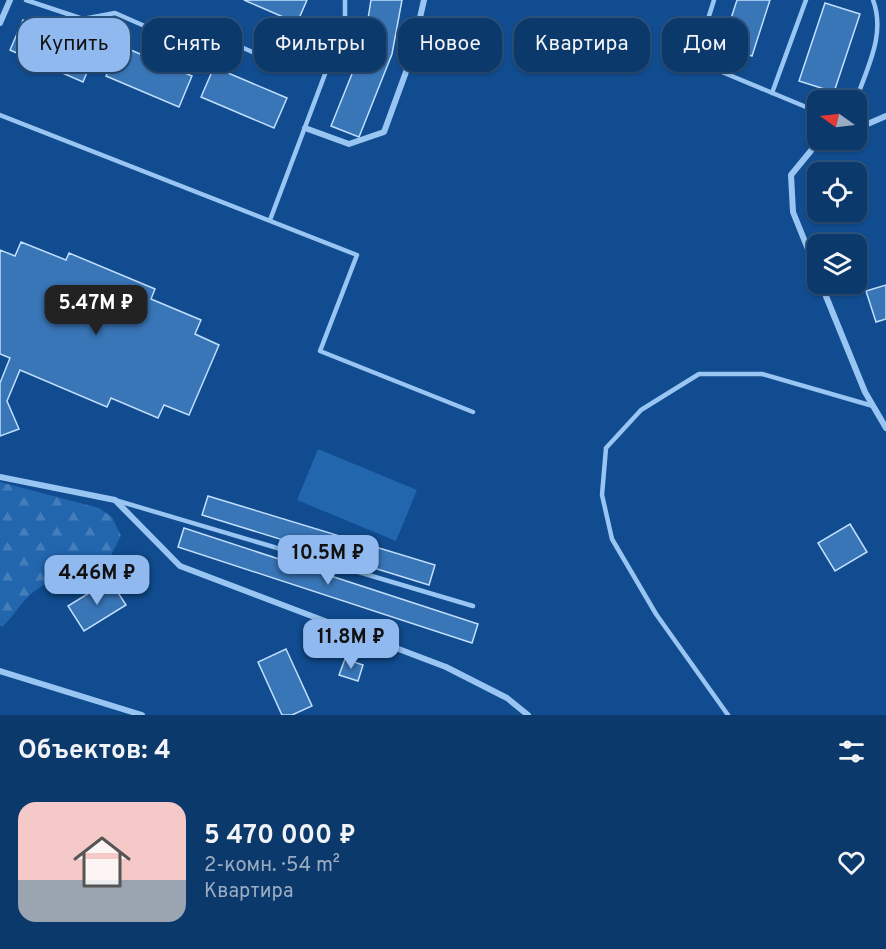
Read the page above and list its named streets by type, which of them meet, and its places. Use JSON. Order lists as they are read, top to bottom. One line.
{"north":"left","page":{"chip":["Купить","Снять","Фильтры","Новое","Квартира","Дом"],"price":["5.47M ₽","10.5M ₽","4.46M ₽","11.8M ₽"],"heading":"Объектов: 4","list":[{"name":"5 470 000 ₽","note":"2-комн. · 54 m² · Квартира"}]}}
